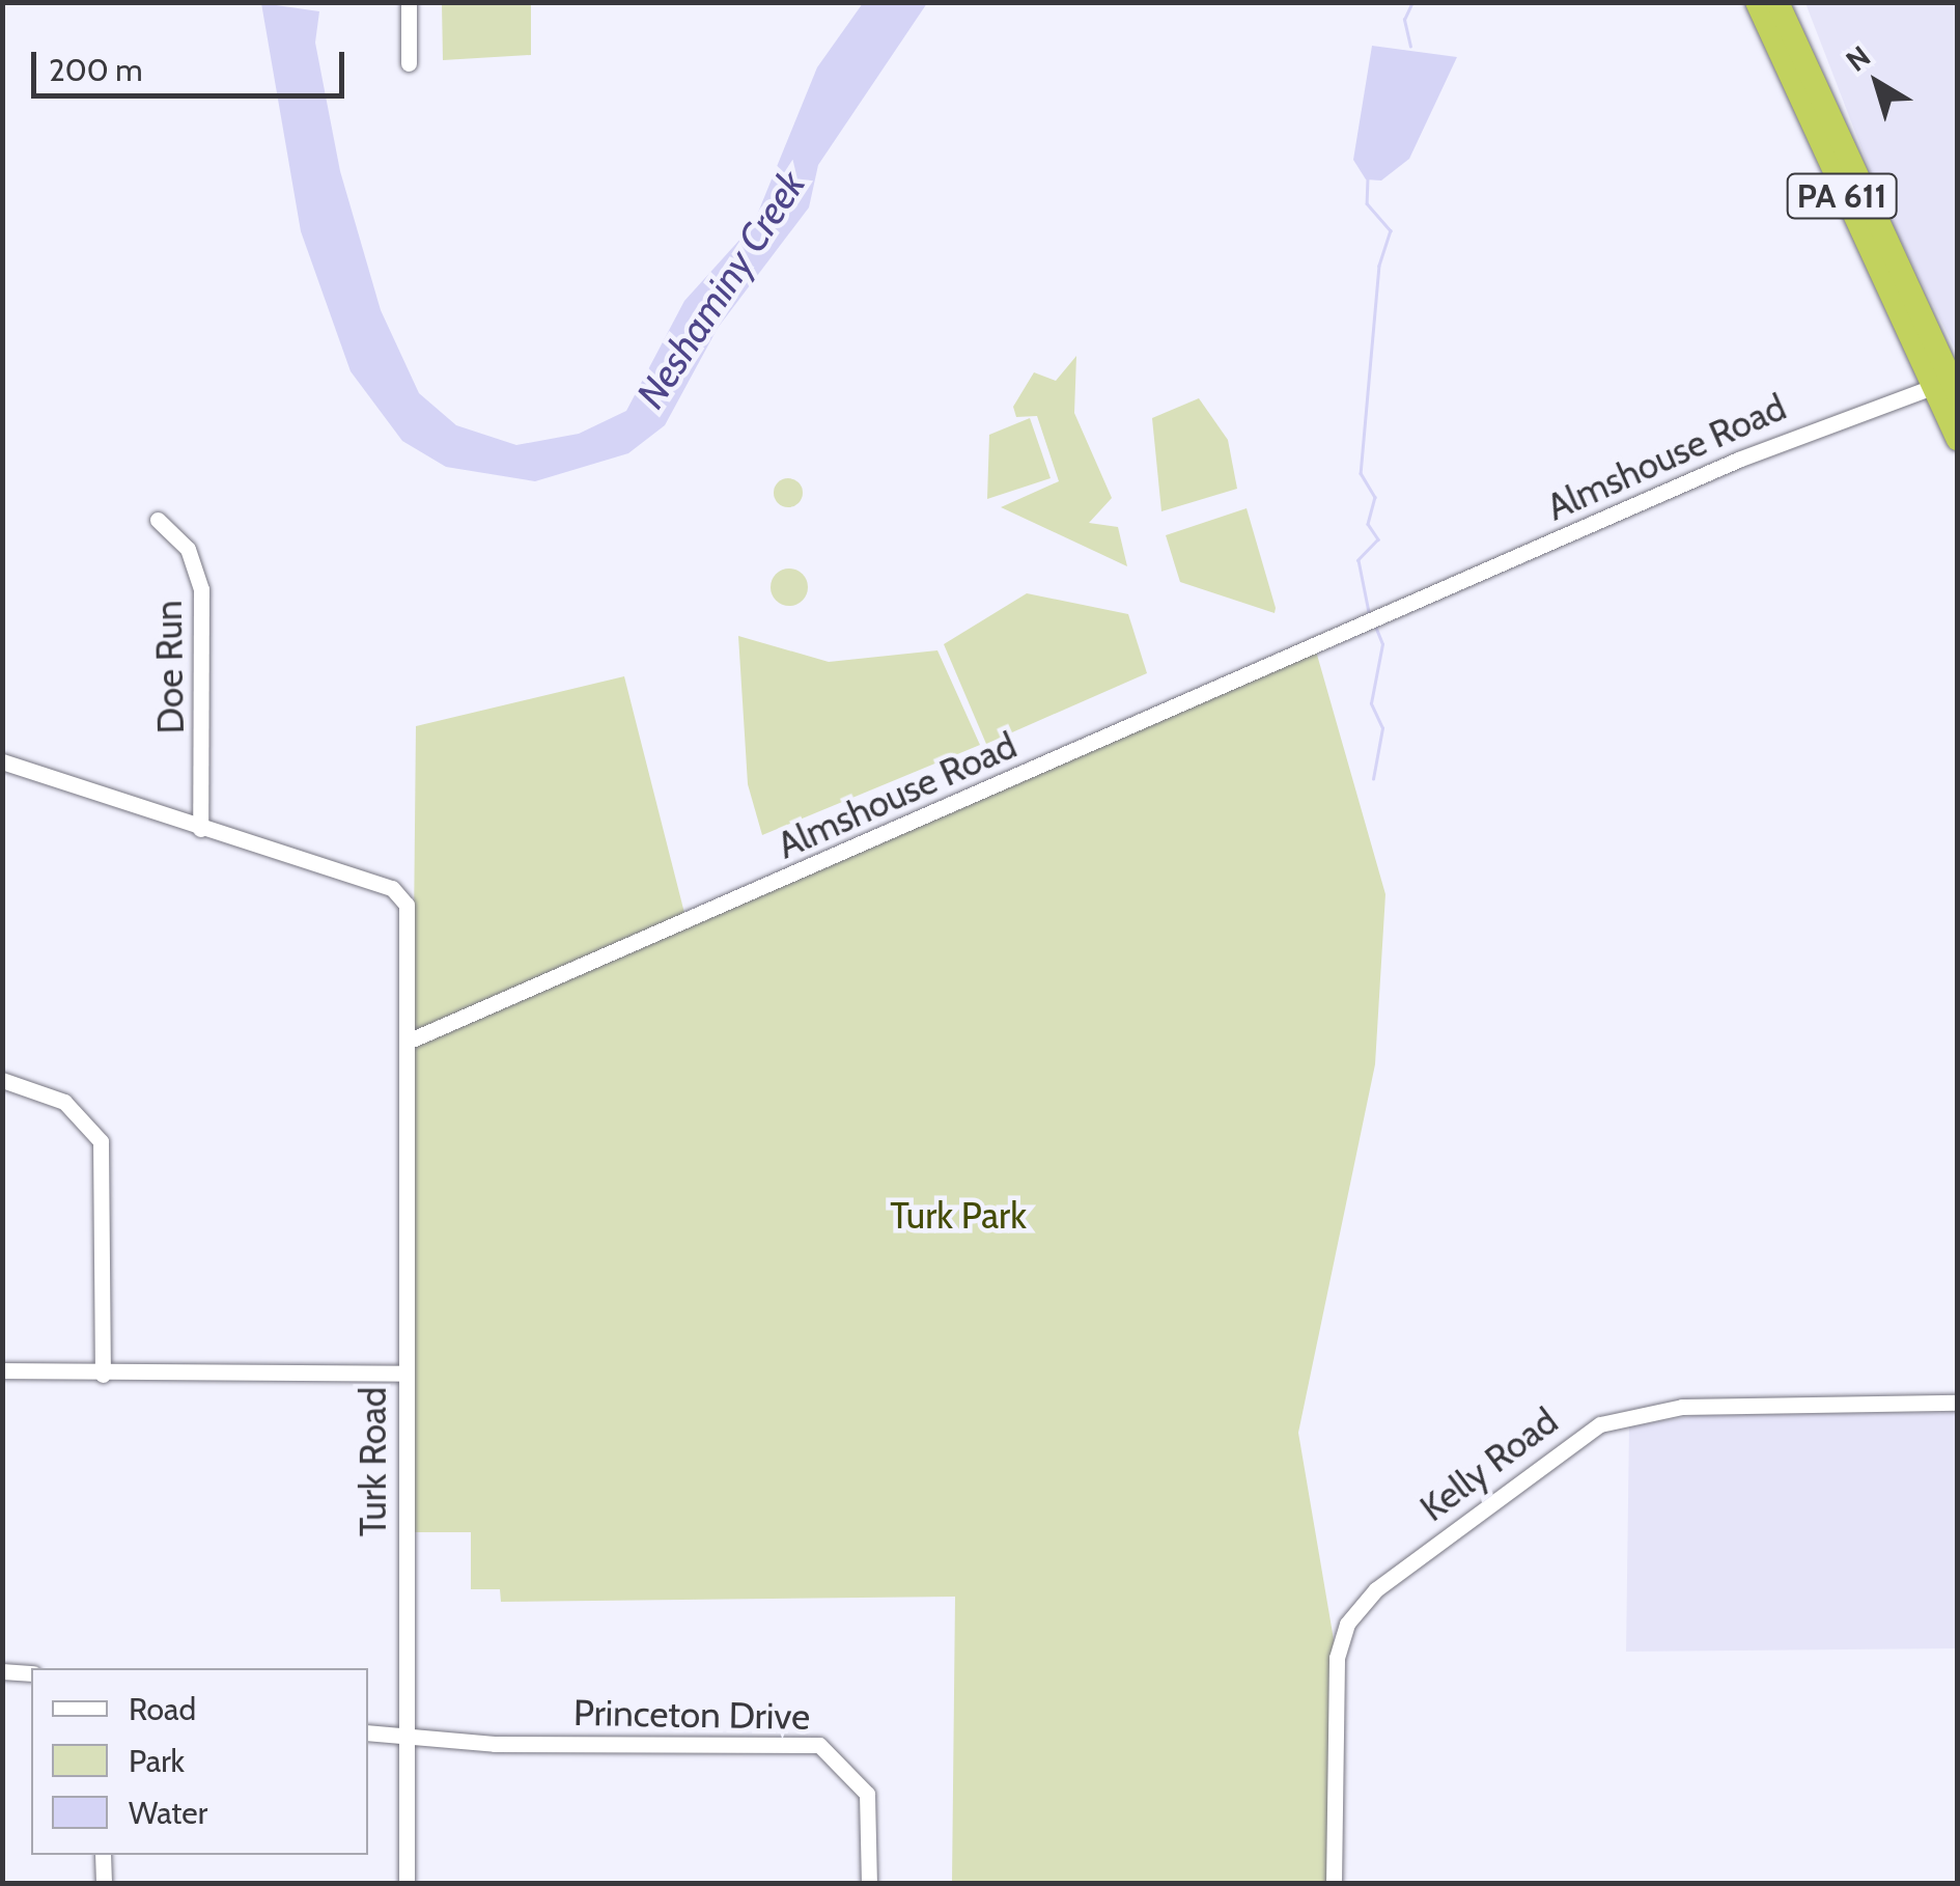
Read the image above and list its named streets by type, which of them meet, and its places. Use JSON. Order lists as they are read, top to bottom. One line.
{"streets":{"highway":["PA 611"],"street":["Almshouse Road","Doe Run","Turk Road","Kelly Road","Princeton Drive"]},"crossings":[["PA 611","Almshouse Road"],["Almshouse Road","Turk Road"],["Turk Road","Princeton Drive"]],"water":["Neshaminy Creek"],"parks":["Turk Park"],"legend":["Road","Park","Water"],"scale_bar":"200 m","north":"top left"}
